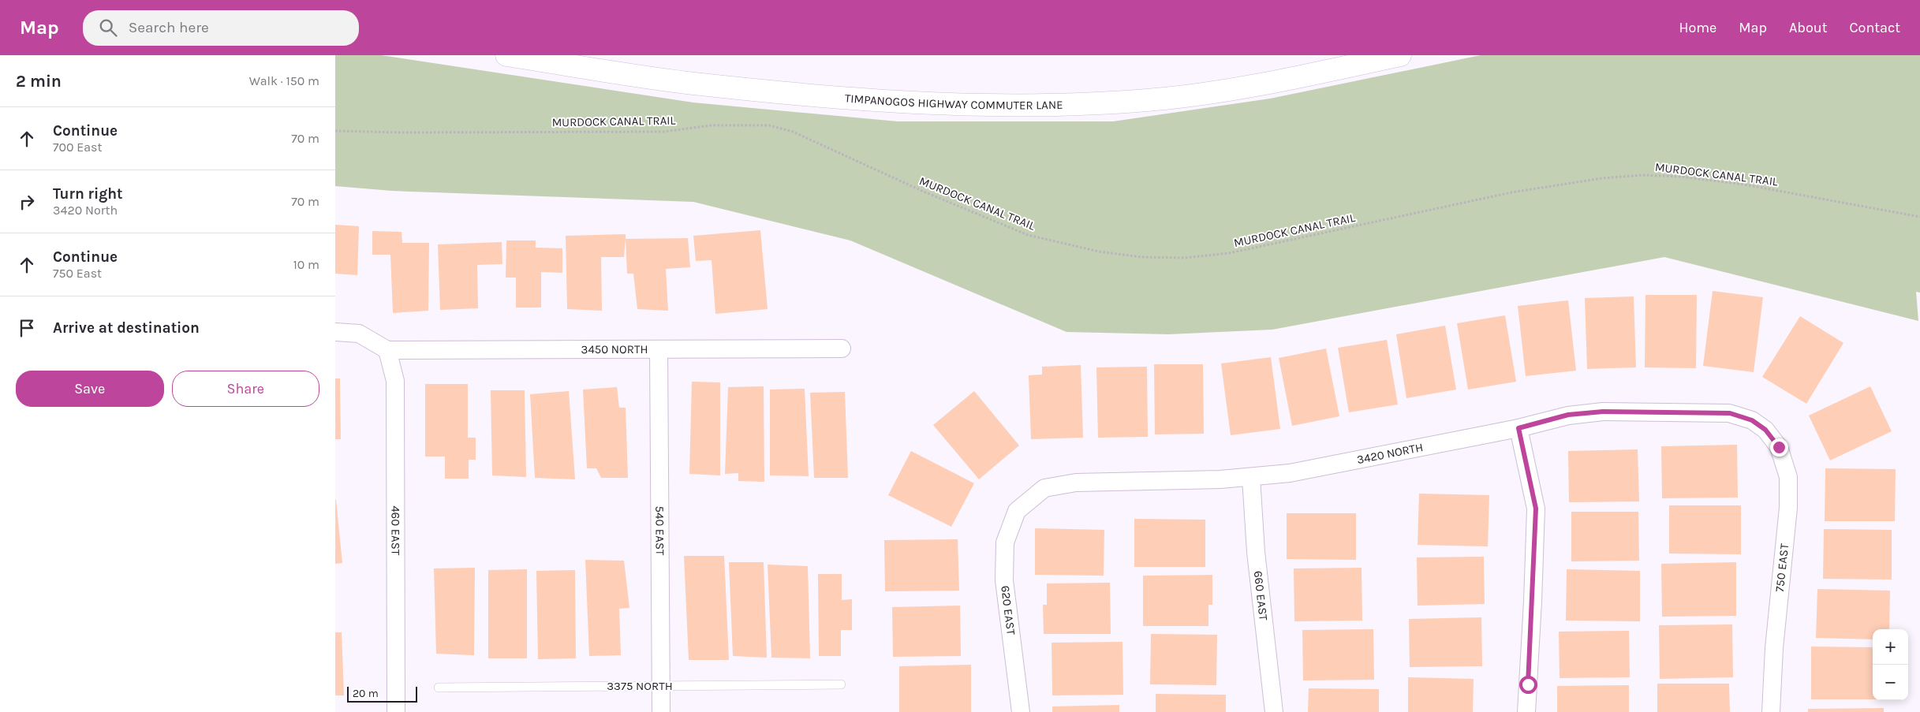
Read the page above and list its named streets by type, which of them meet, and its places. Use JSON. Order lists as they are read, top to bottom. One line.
{"streets":{"main road":["TIMPANOGOS HIGHWAY COMMUTER LANE"],"street":["3450 NORTH","3420 NORTH","460 EAST","540 EAST","750 EAST","660 EAST","620 EAST"],"lane":["3375 NORTH"],"path":["MURDOCK CANAL TRAIL"]},"crossings":[["3450 NORTH","460 EAST"],["3450 NORTH","540 EAST"],["3420 NORTH","750 EAST"],["3420 NORTH","660 EAST"],["3420 NORTH","620 EAST"],["540 EAST","3375 NORTH"]],"scale_bar":"20 m","page":{"header":"Map","search":"Search here","nav":["Home","Map","About","Contact"],"heading":["2 min","Walk · 150 m"],"list":[["Continue","700 East","70 m"],["Turn right","3420 North","70 m"],["Continue","750 East","10 m"],"Arrive at destination"],"buttons":["Save","Share"],"map_buttons":["+","−"],"scale":"20 m"}}
